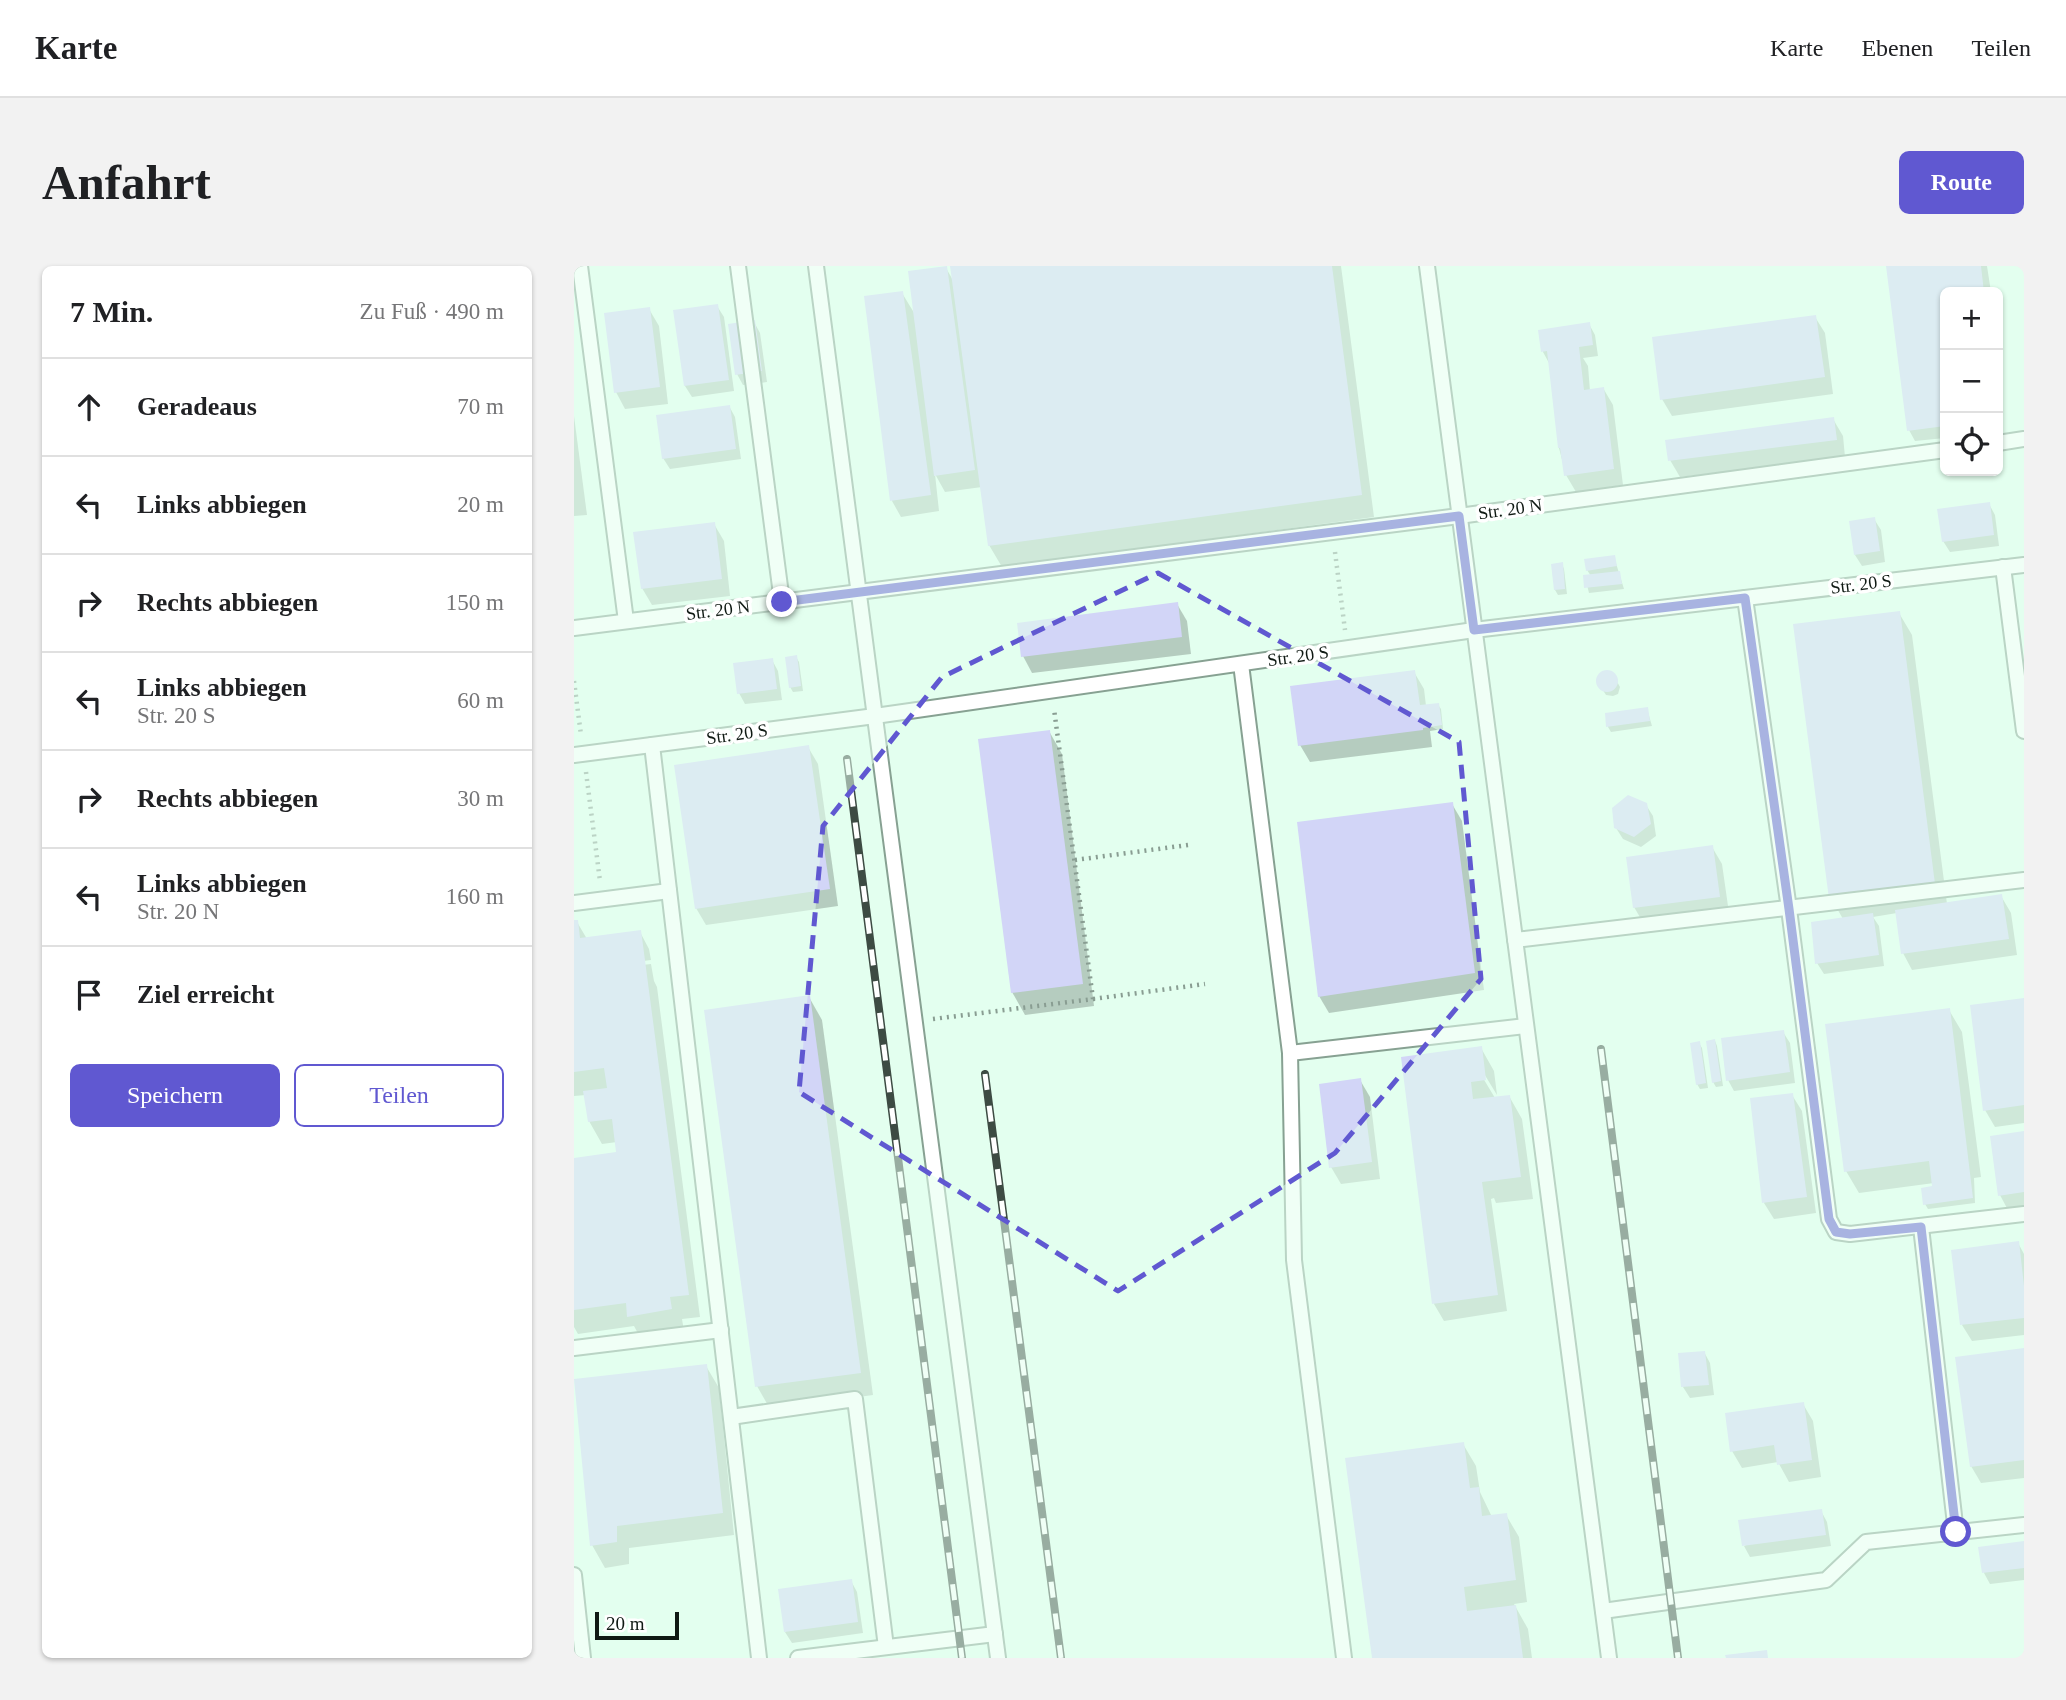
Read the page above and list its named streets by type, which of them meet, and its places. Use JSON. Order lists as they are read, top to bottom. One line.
{"streets":{"lane":["Str. 20 N","Str. 20 S"]},"scale_bar":"20 m","page":{"header":"Karte","nav":["Karte","Ebenen","Teilen"],"buttons":["Route",["Speichern","Teilen"]],"title":"Anfahrt","heading":["7 Min.","Zu Fuß · 490 m"],"map_buttons":["+","−"],"list":[["Geradeaus","70 m"],["Links abbiegen","20 m"],["Rechts abbiegen","150 m"],["Links abbiegen","Str. 20 S","60 m"],["Rechts abbiegen","30 m"],["Links abbiegen","Str. 20 N","160 m"],"Ziel erreicht"],"scale":"20 m"}}
